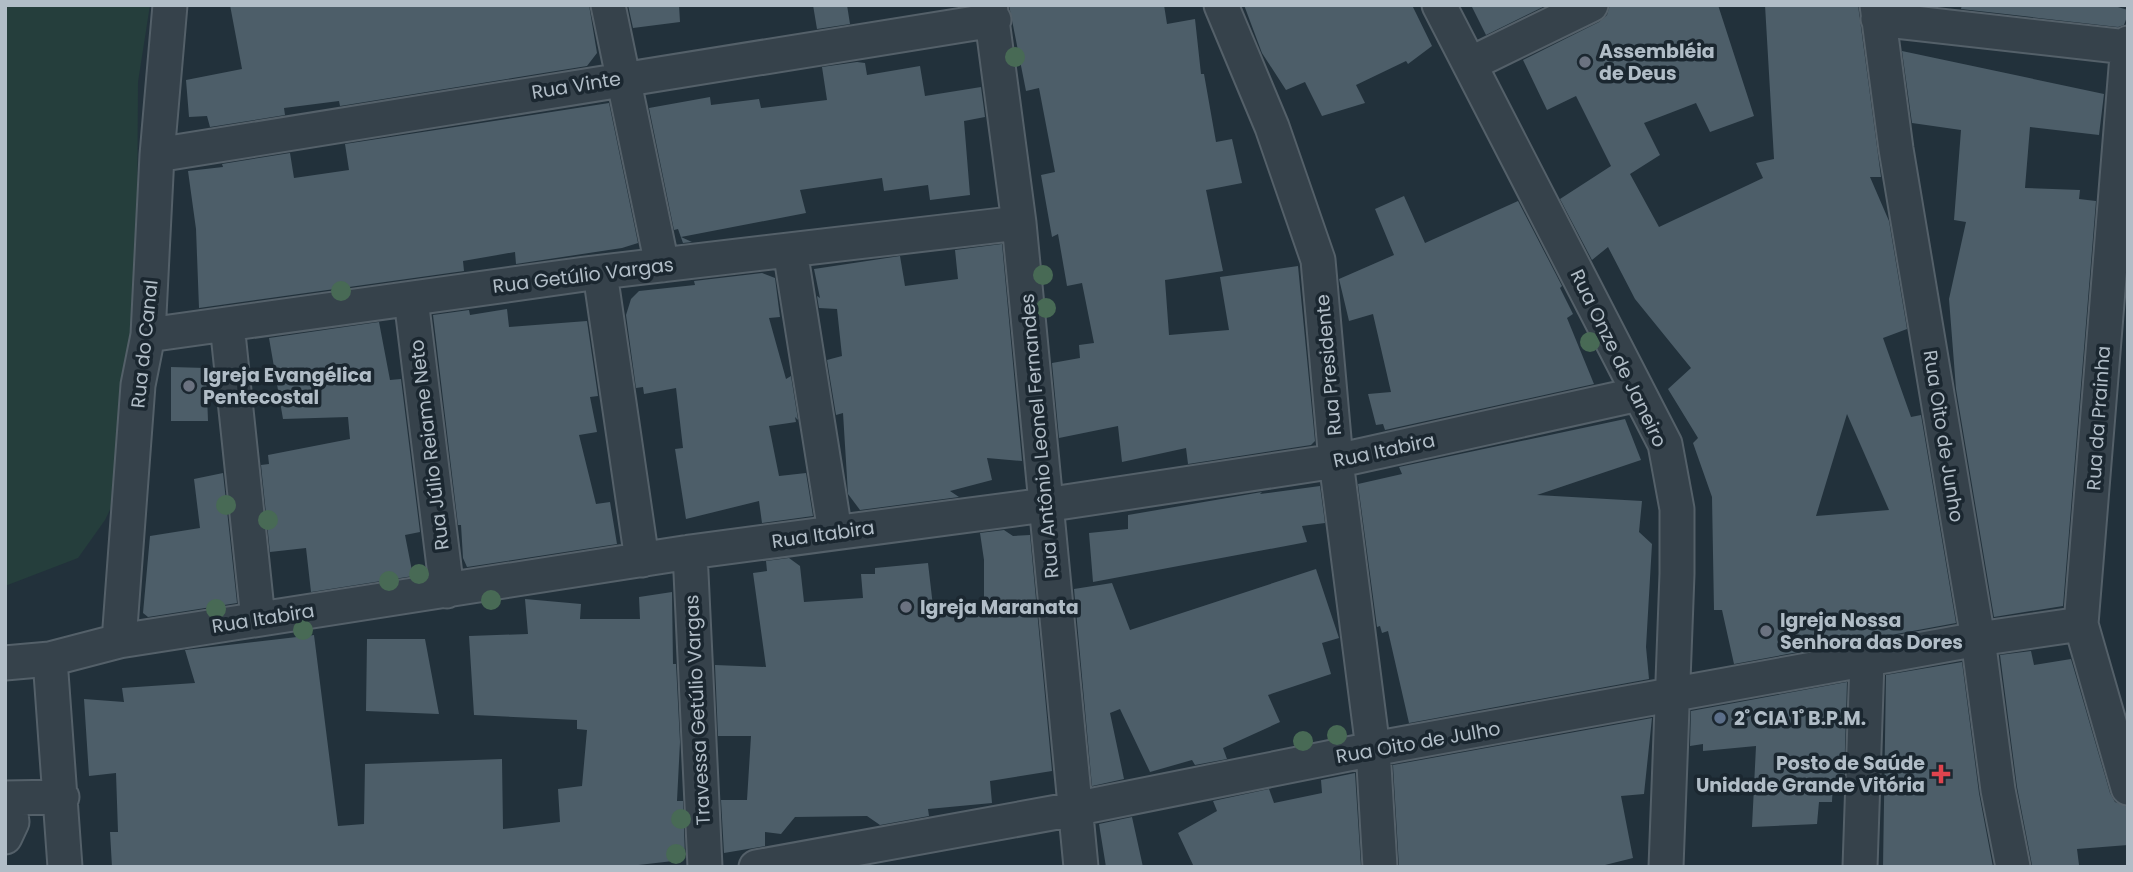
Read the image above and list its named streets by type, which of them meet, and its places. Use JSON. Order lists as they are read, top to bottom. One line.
{"streets":{"street":["Rua Vinte","Rua Getúlio Vargas","Rua do Canal","Rua Onze de Janeiro","Rua Presidente","Rua da Prainha","Rua Antônio Leonel Fernandes","Rua Oito de Junho","Rua Júlio Reiame Neto","Rua Itabira","Travessa Getúlio Vargas","Rua Oito de Julho"]},"crossings":[["Rua Vinte","Rua do Canal"],["Rua Vinte","Rua Antônio Leonel Fernandes"],["Rua Getúlio Vargas","Rua do Canal"],["Rua Getúlio Vargas","Rua Antônio Leonel Fernandes"],["Rua Getúlio Vargas","Rua Júlio Reiame Neto"],["Rua do Canal","Rua Itabira"],["Rua Onze de Janeiro","Rua Itabira"],["Rua Onze de Janeiro","Rua Oito de Julho"],["Rua Presidente","Rua Itabira"],["Rua Presidente","Rua Oito de Julho"],["Rua da Prainha","Rua Oito de Julho"],["Rua Antônio Leonel Fernandes","Rua Itabira"],["Rua Antônio Leonel Fernandes","Rua Oito de Julho"],["Rua Oito de Junho","Rua Oito de Julho"],["Rua Júlio Reiame Neto","Rua Itabira"],["Rua Itabira","Travessa Getúlio Vargas"]],"places":{"other":["Assembléia de Deus","Igreja Evangélica Pentecostal","Igreja Maranata","Igreja Nossa Senhora das Dores","2˚ CIA 1˚ B.P.M."],"health":["Posto de Saúde Unidade Grande Vitória"]}}
